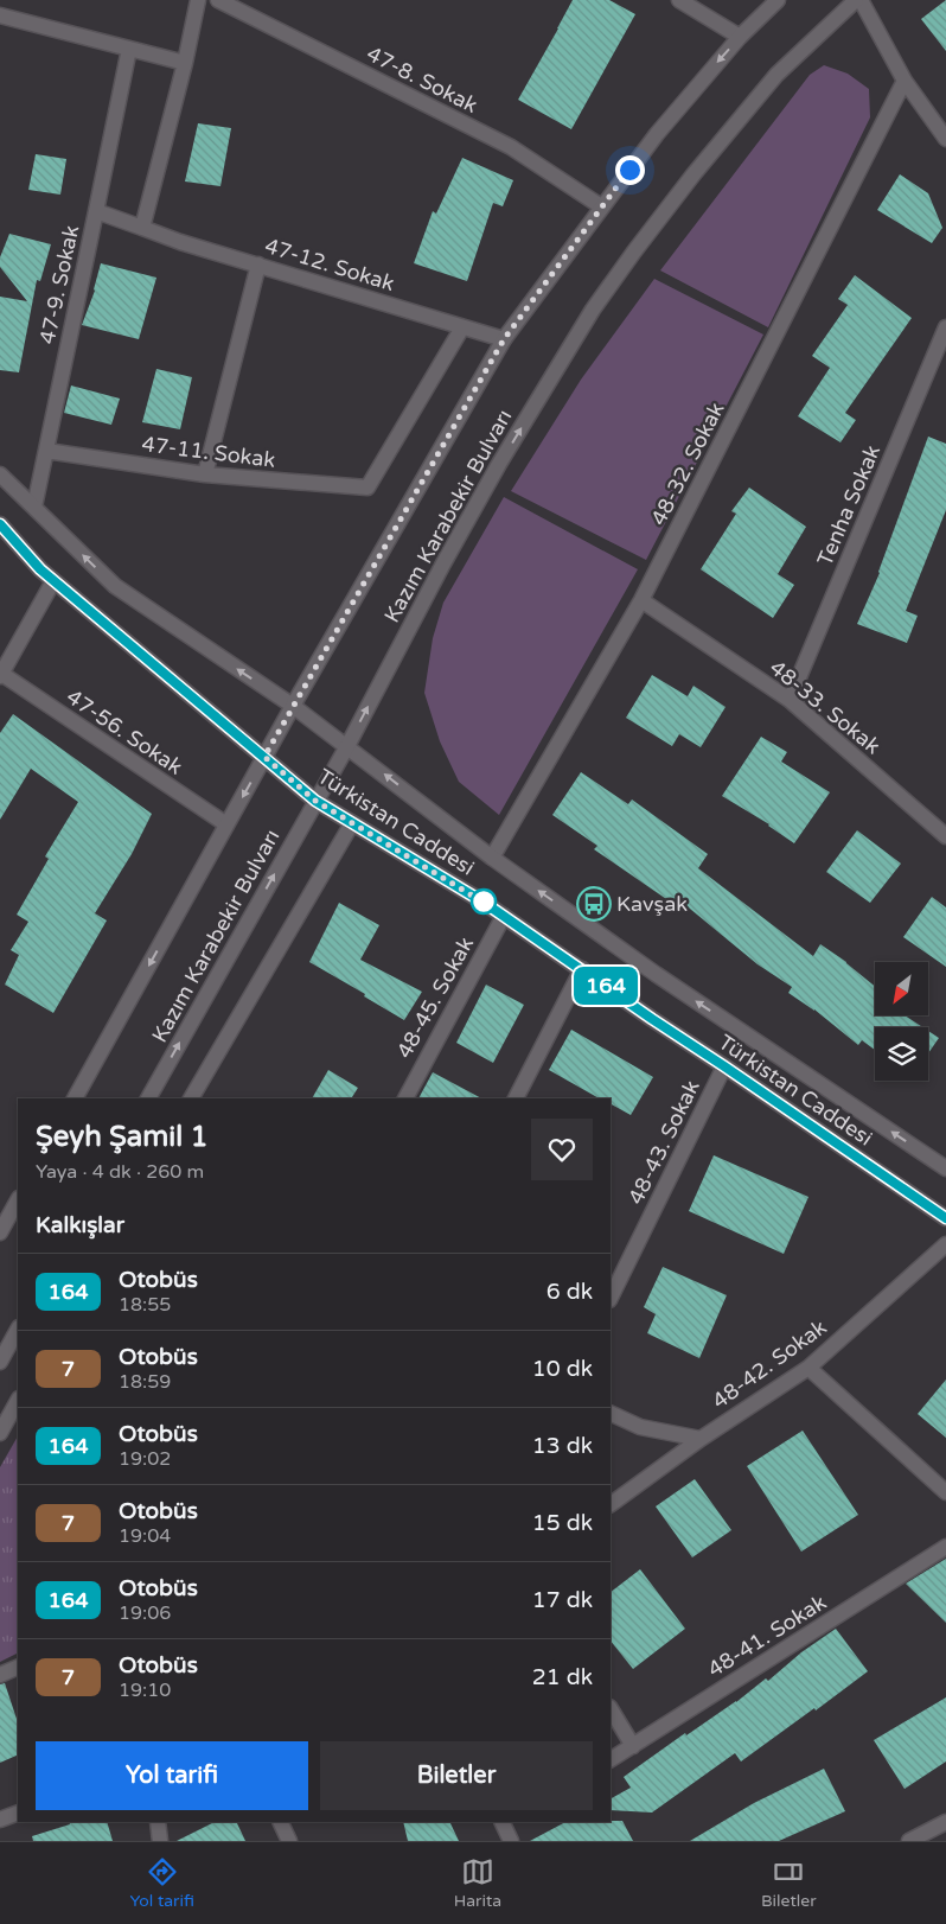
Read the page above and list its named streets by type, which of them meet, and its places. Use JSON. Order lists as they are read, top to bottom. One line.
{"streets":{"street":["47-8. Sokak","47-12. Sokak","47-9. Sokak","47-11. Sokak","48-32. Sokak","Tenha Sokak","Kazım Karabekir Bulvarı","48-33. Sokak","47-56. Sokak","Türkistan Caddesi","48-45. Sokak","48-43. Sokak","48-42. Sokak","48-41. Sokak"]},"crossings":[["47-8. Sokak","Kazım Karabekir Bulvarı"],["47-12. Sokak","47-9. Sokak"],["47-12. Sokak","47-11. Sokak"],["47-12. Sokak","Kazım Karabekir Bulvarı"],["47-9. Sokak","47-11. Sokak"],["47-9. Sokak","Türkistan Caddesi"],["48-32. Sokak","48-33. Sokak"],["48-32. Sokak","Türkistan Caddesi"],["Tenha Sokak","48-33. Sokak"],["Kazım Karabekir Bulvarı","47-56. Sokak"],["Kazım Karabekir Bulvarı","Türkistan Caddesi"],["Türkistan Caddesi","48-45. Sokak"],["Türkistan Caddesi","48-43. Sokak"]],"places":{"bus stop":["Kavşak"]},"lines":["bus line 164"],"north":"bottom left","page":{"on_map":"164","heading":[["Şeyh Şamil 1","Yaya · 4 dk · 260 m"],"Kalkışlar"],"list":[{"mark":"164","name":"Otobüs","note":"18:55","value":"6 dk"},{"mark":"7","name":"Otobüs","note":"18:59","value":"10 dk"},{"mark":"164","name":"Otobüs","note":"19:02","value":"13 dk"},{"mark":"7","name":"Otobüs","note":"19:04","value":"15 dk"},{"mark":"164","name":"Otobüs","note":"19:06","value":"17 dk"},{"mark":"7","name":"Otobüs","note":"19:10","value":"21 dk"}],"buttons":["Yol tarifi","Biletler"],"tabs":["Yol tarifi","Harita","Biletler"]}}
